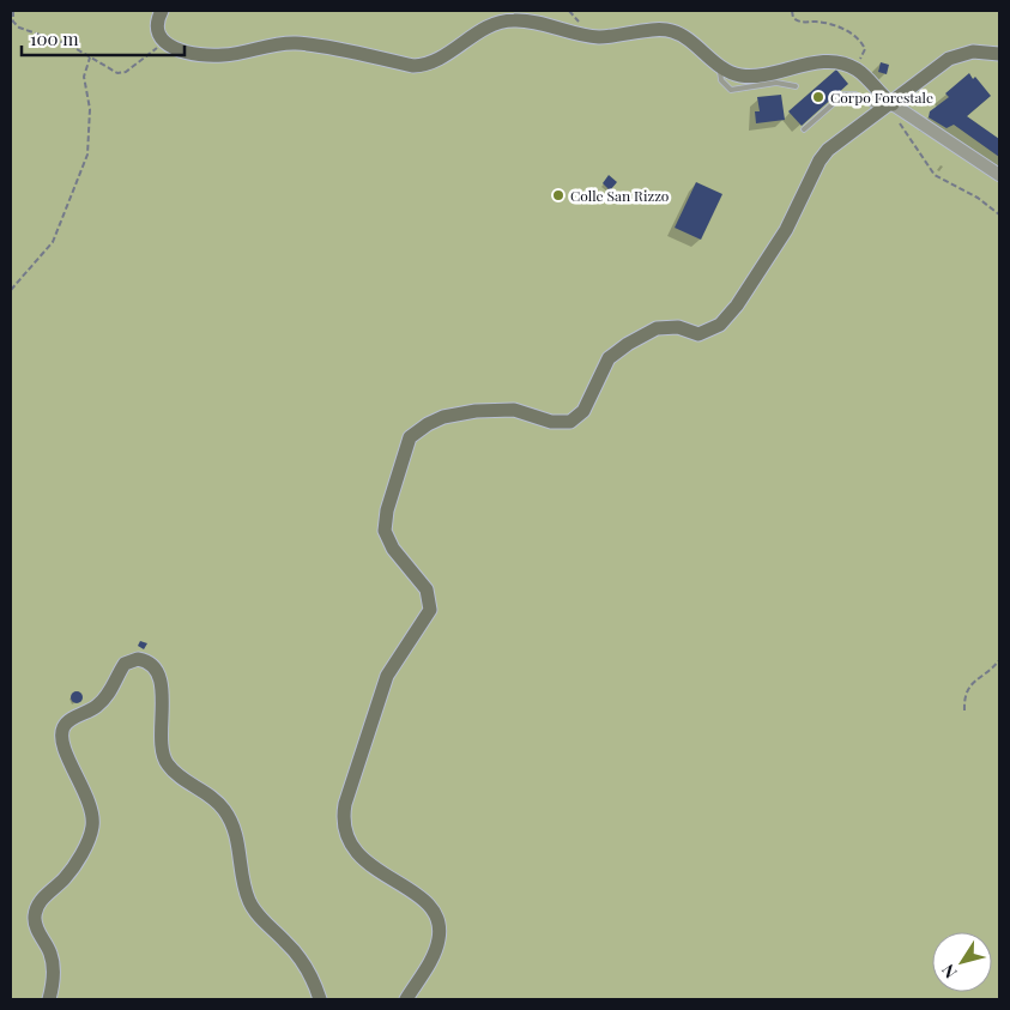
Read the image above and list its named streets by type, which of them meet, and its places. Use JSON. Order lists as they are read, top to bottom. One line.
{"places":["Corpo Forestale","Colle San Rizzo"],"scale_bar":"100 m","north":"bottom left"}
